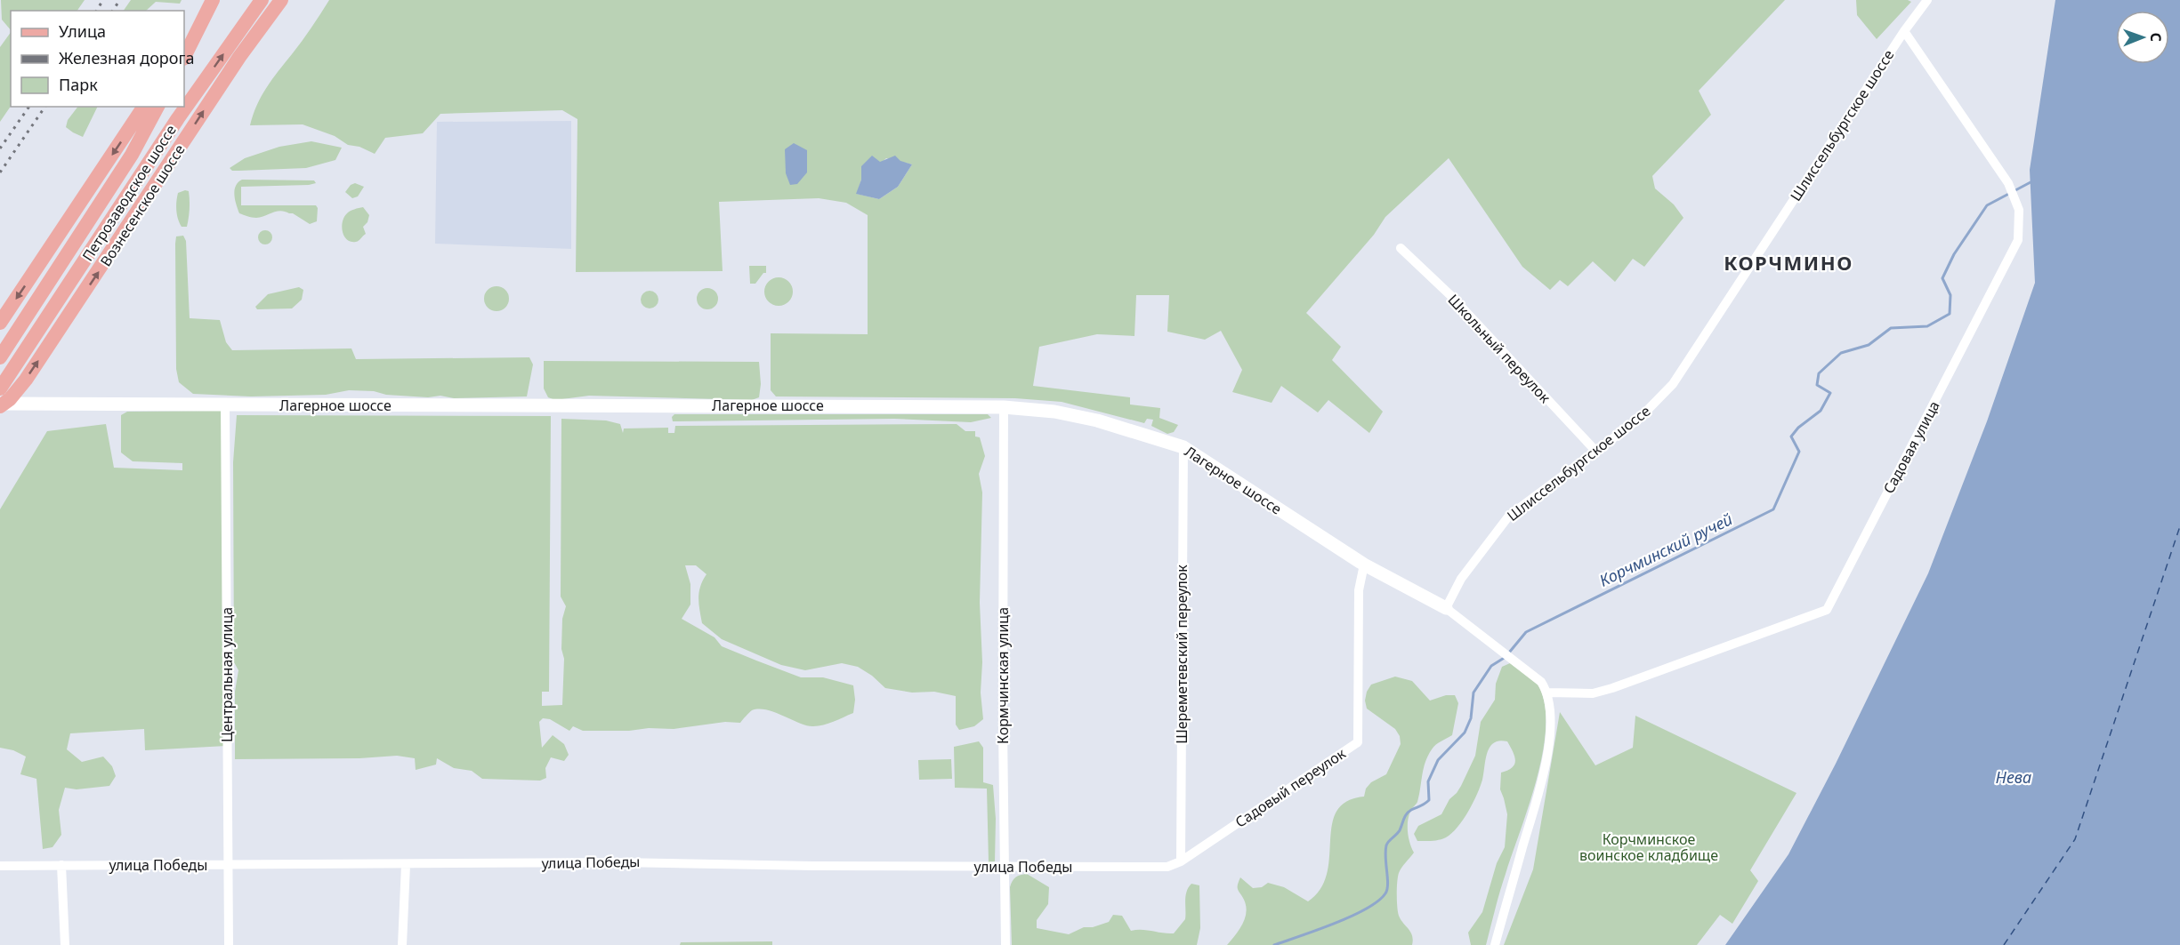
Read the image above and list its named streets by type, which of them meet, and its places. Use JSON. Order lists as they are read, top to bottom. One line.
{"streets":{"main road":["Петрозаводское шоссе","Вознесенское шоссе"],"street":["Шлиссельбургское шоссе","Школьный переулок","Лагерное шоссе","Садовая улица","Шереметевский переулок","Центральная улица","Кормчинская улица","Садовый переулок","улица Победы"]},"crossings":[["Шлиссельбургское шоссе","Школьный переулок"],["Шлиссельбургское шоссе","Лагерное шоссе"],["Шлиссельбургское шоссе","Садовая улица"],["Вознесенское шоссе","Лагерное шоссе"],["Лагерное шоссе","Шереметевский переулок"],["Лагерное шоссе","Центральная улица"],["Лагерное шоссе","Кормчинская улица"],["Лагерное шоссе","Садовый переулок"],["Шереметевский переулок","Садовый переулок"],["Шереметевский переулок","улица Победы"],["Центральная улица","улица Победы"],["Кормчинская улица","улица Победы"],["Садовый переулок","улица Победы"]],"districts":["КОРЧМИНО"],"water":["Корчминский ручей","Нева"],"parks":["Корчминское воинское кладбище"],"legend":["Улица","Железная дорога","Парк"],"north":"right"}
